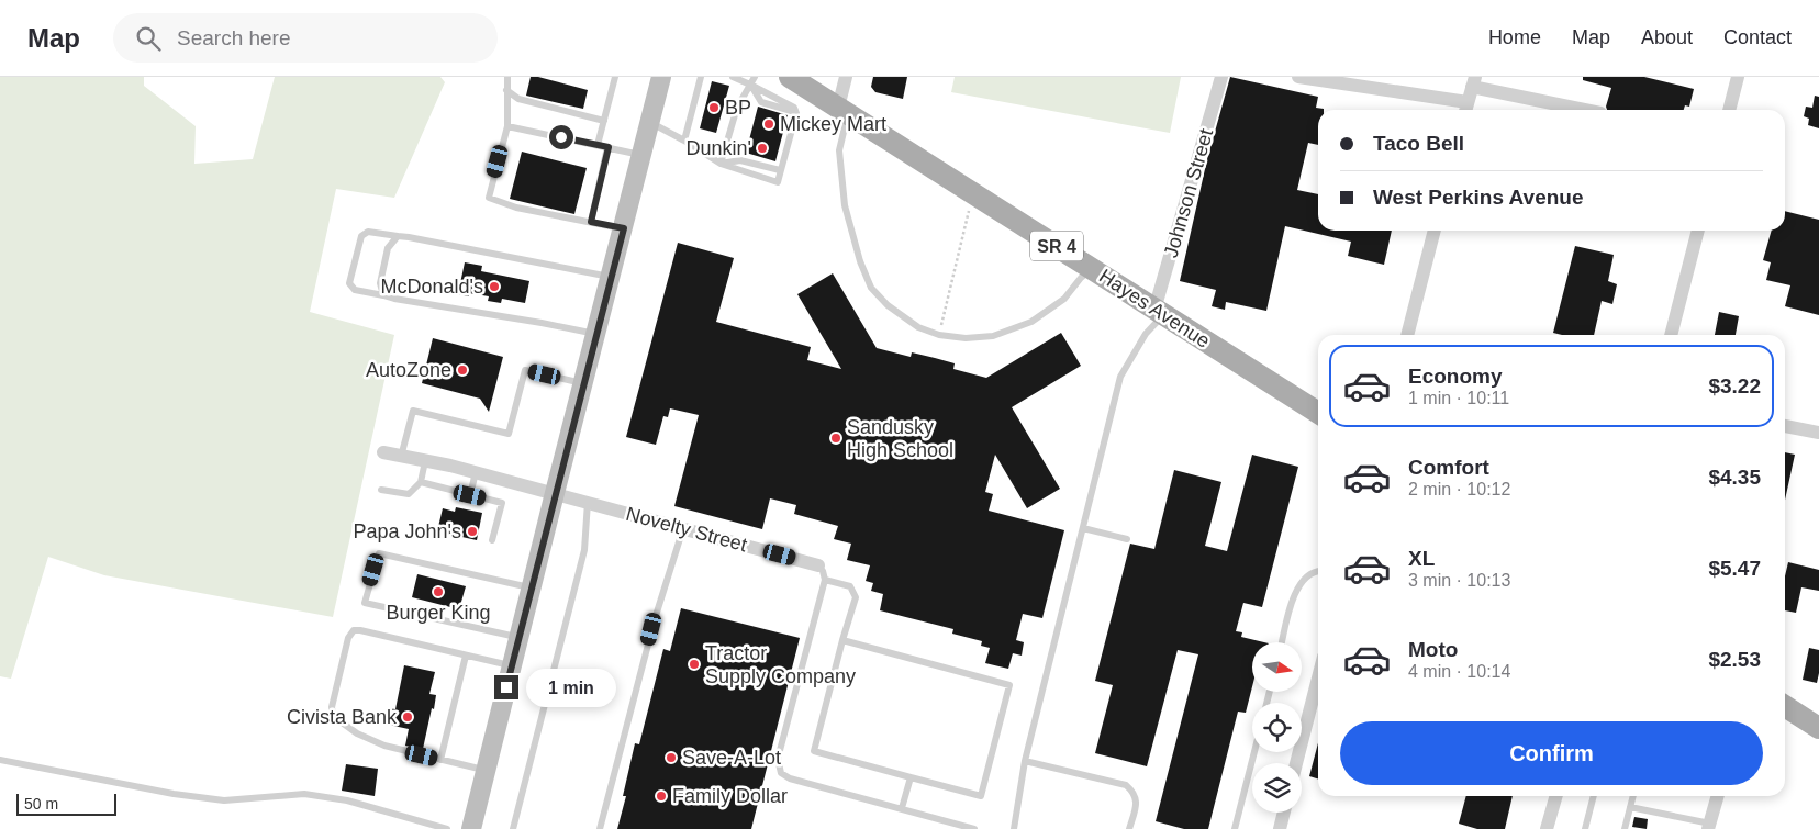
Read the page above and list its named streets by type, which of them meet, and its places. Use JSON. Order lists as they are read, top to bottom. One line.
{"streets":{"main road":["SR 4","Hayes Avenue"],"street":["Johnson Street","Novelty Street"]},"crossings":[["Johnson Street","Hayes Avenue"]],"places":["BP","Mickey Mart","Dunkin'","McDonald's","AutoZone","Sandusky High School","Papa John's","Burger King","Tractor Supply Company","Civista Bank","Save-A-Lot","Family Dollar"],"scale_bar":"50 m","north":"right","page":{"header":"Map","search":"Search here","nav":["Home","Map","About","Contact"],"banner":["Taco Bell","West Perkins Avenue"],"list":[{"name":"Economy","note":"1 min · 10:11","value":"$3.22"},{"name":"Comfort","note":"2 min · 10:12","value":"$4.35"},{"name":"XL","note":"3 min · 10:13","value":"$5.47"},{"name":"Moto","note":"4 min · 10:14","value":"$2.53"}],"bubble":"1 min","buttons":"Confirm","scale":"50 m"}}
